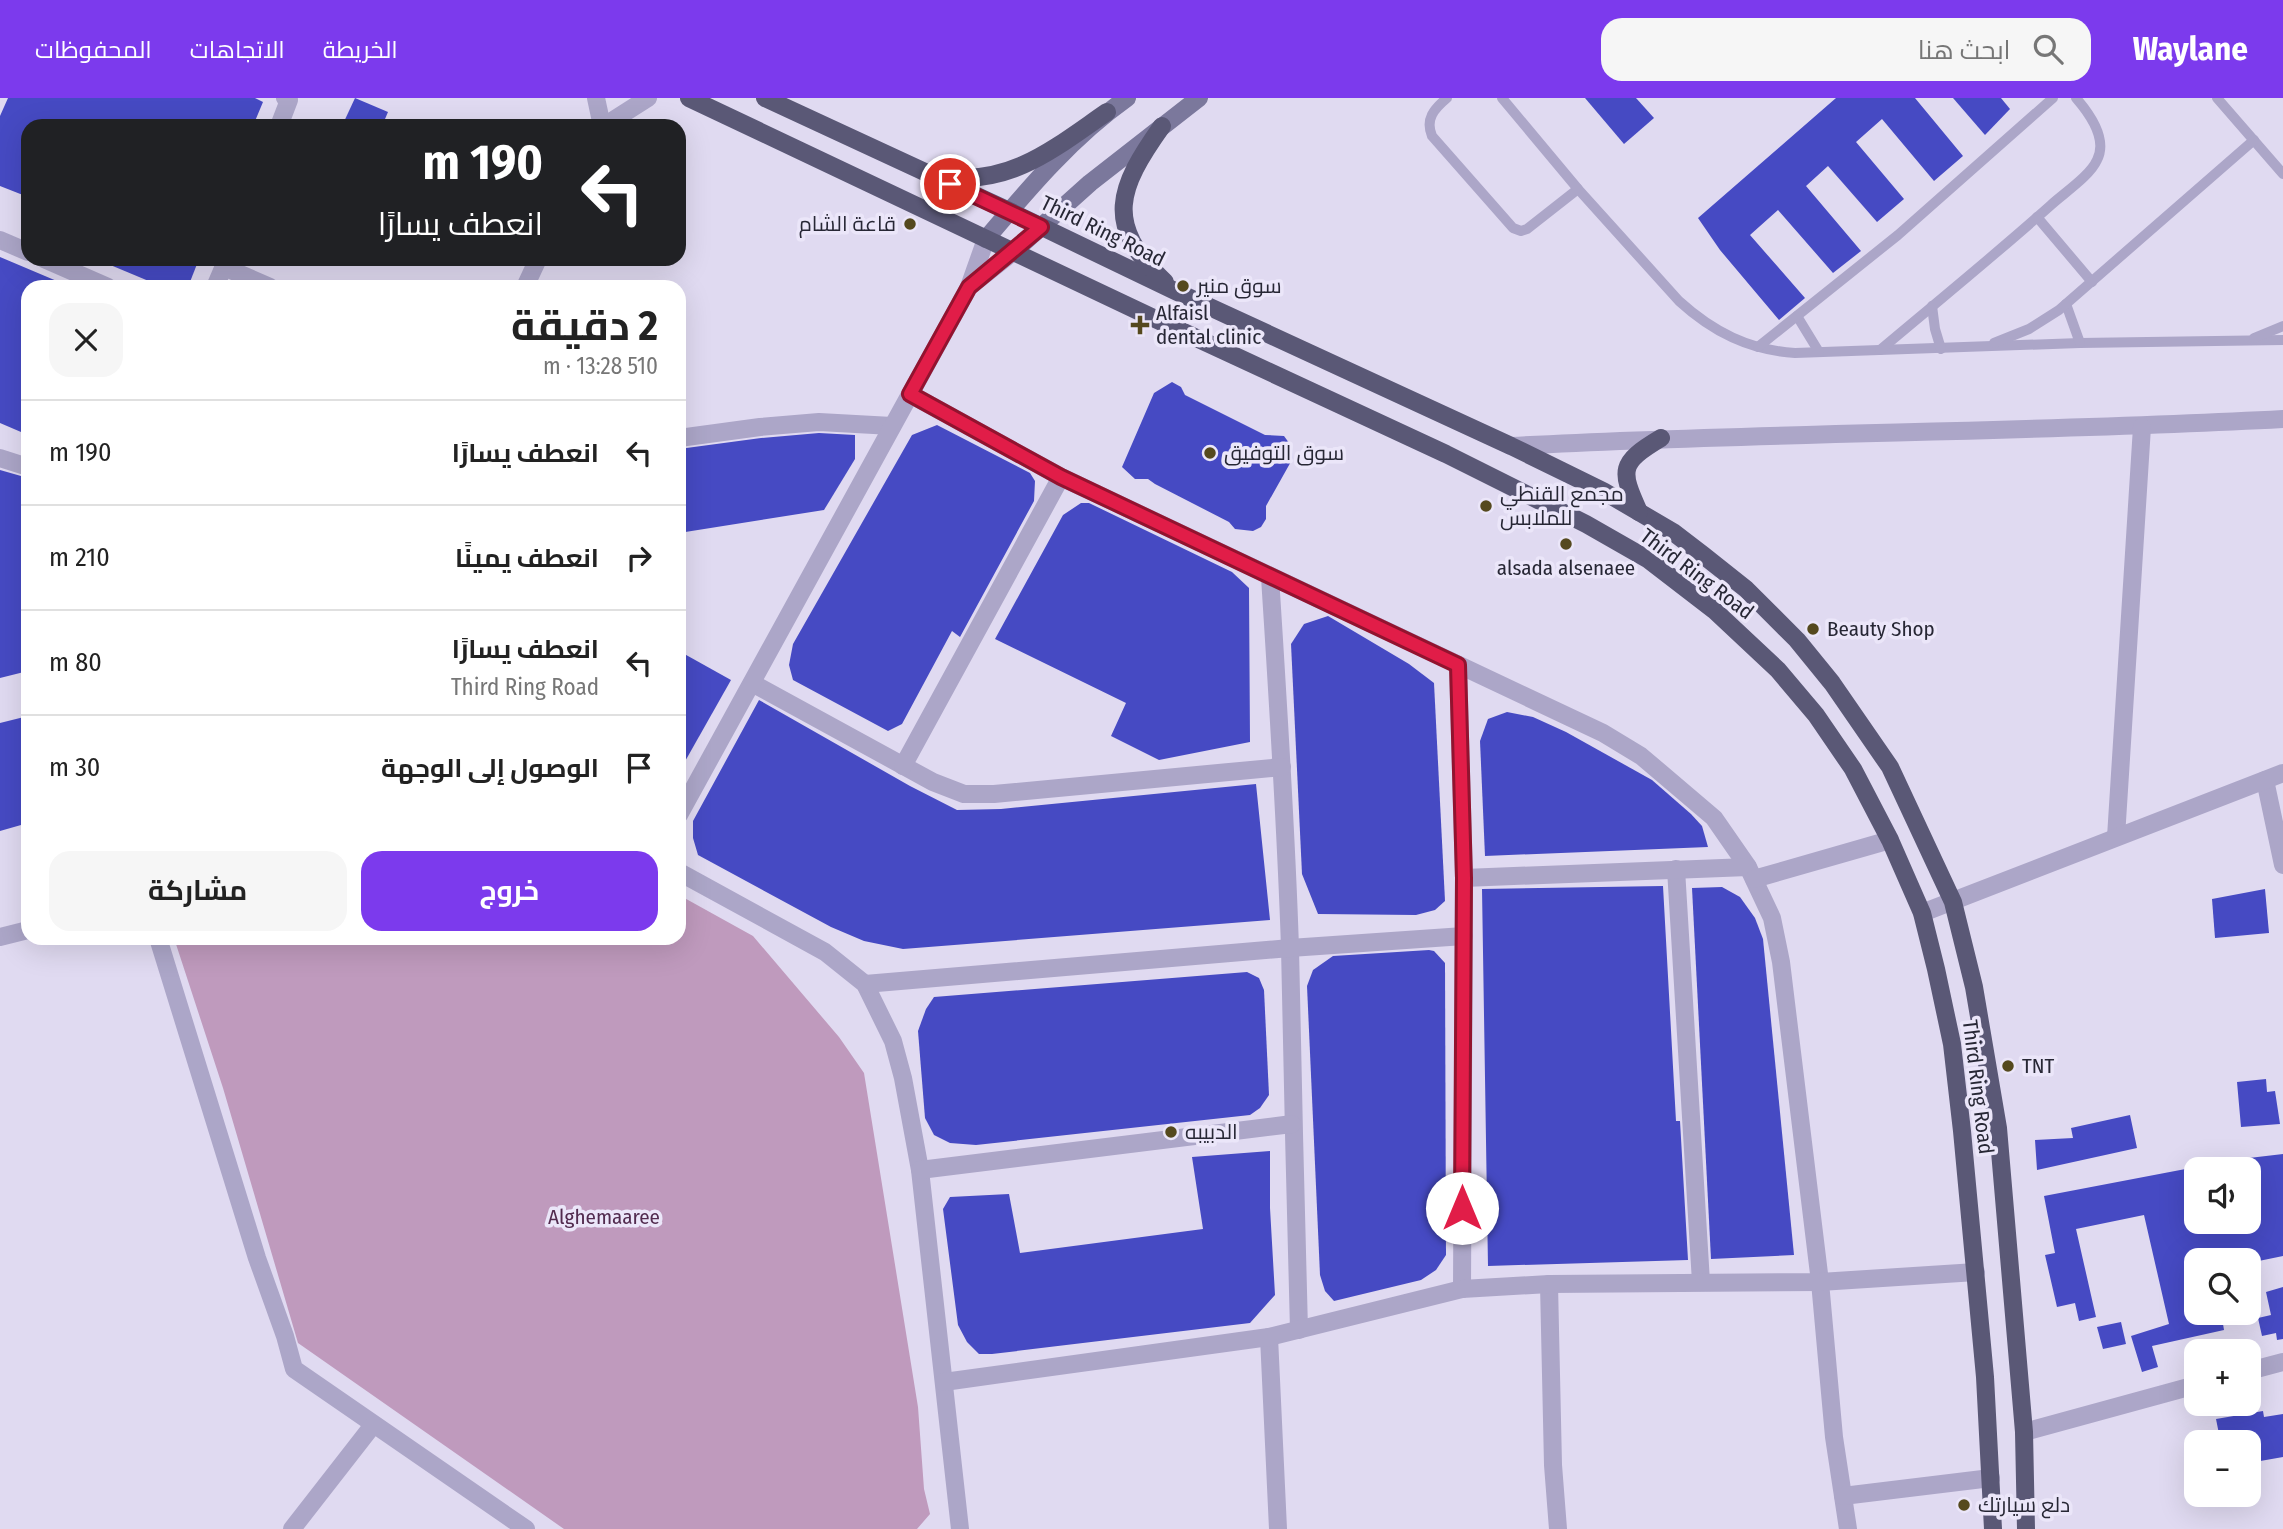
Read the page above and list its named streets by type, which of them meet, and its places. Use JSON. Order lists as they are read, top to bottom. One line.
{"streets":{"main road":["Third Ring Road"]},"parks":["Alghemaaree"],"places":{"other":["قاعة الشام","سوق منير","سوق التوفيق","مجمع القنطي للملابس","alsada alsenaee","Beauty Shop","TNT","الدبيبه","دلع سيارتك"],"health":["Alfaisl dental clinic"]},"page":{"header":"Waylane","search":"ابحث هنا","nav":["الخريطة","الاتجاهات","المحفوظات"],"turn":["190 m","انعطف يسارًا"],"heading":["2 دقيقة","510 m · 13:28"],"list":[{"name":"انعطف يسارًا","value":"190 m"},{"name":"انعطف يمينًا","value":"210 m"},{"name":"انعطف يسارًا","note":"Third Ring Road","value":"80 m"},{"name":"الوصول إلى الوجهة","value":"30 m"}],"buttons":["خروج","مشاركة"],"map_buttons":["+","−"]}}
